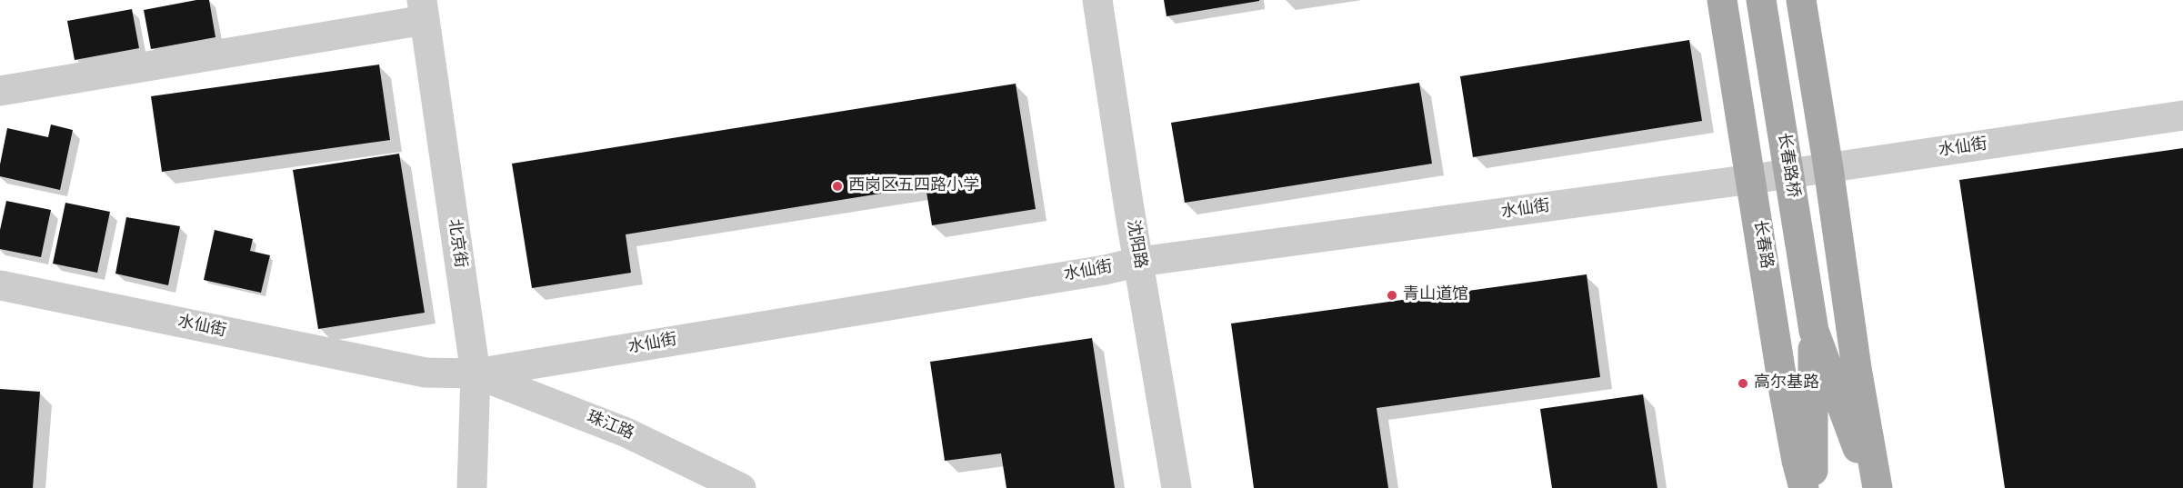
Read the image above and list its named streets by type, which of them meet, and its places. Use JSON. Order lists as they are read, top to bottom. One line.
{"streets":{"main road":["长春路桥","长春路"],"street":["水仙街","北京街","沈阳路","珠江路"]},"crossings":[["水仙街","北京街"],["水仙街","沈阳路"],["水仙街","长春路"],["水仙街","珠江路"],["北京街","珠江路"]],"places":["西岗区五四路小学","青山道馆","高尔基路"]}
